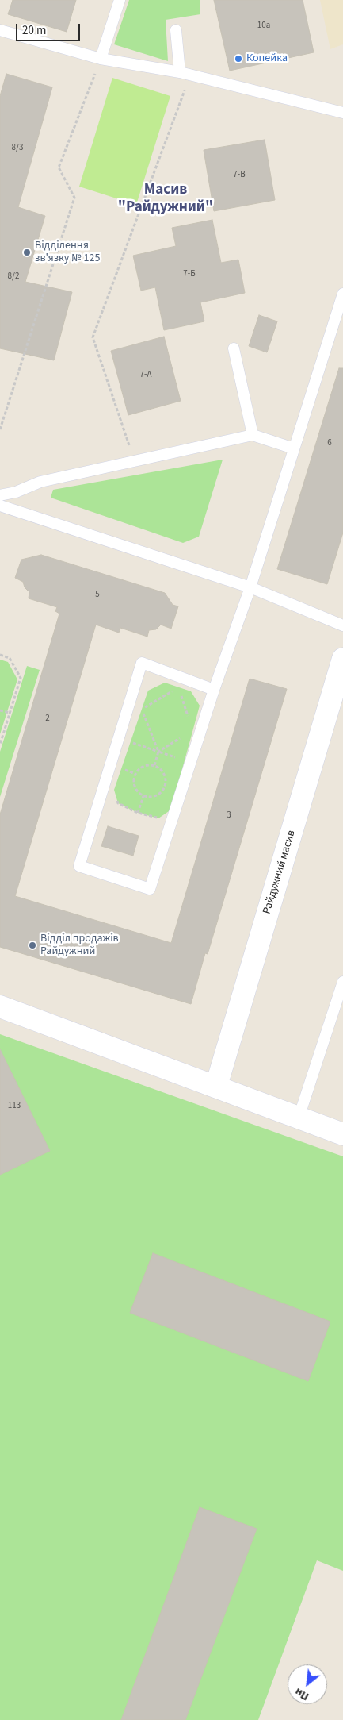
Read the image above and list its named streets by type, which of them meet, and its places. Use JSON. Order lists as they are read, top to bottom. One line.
{"streets":{"street":["Райдужний масив"]},"districts":["Масив \"Райдужний\""],"places":["Копейка","Відділення зв'язку № 125","Відділ продажів Райдужний"],"house_numbers":["10а","8/3","7-В","7-Б","8/2","7-А","6","5","2","3","113"],"scale_bar":"20 m","north":"bottom left"}
